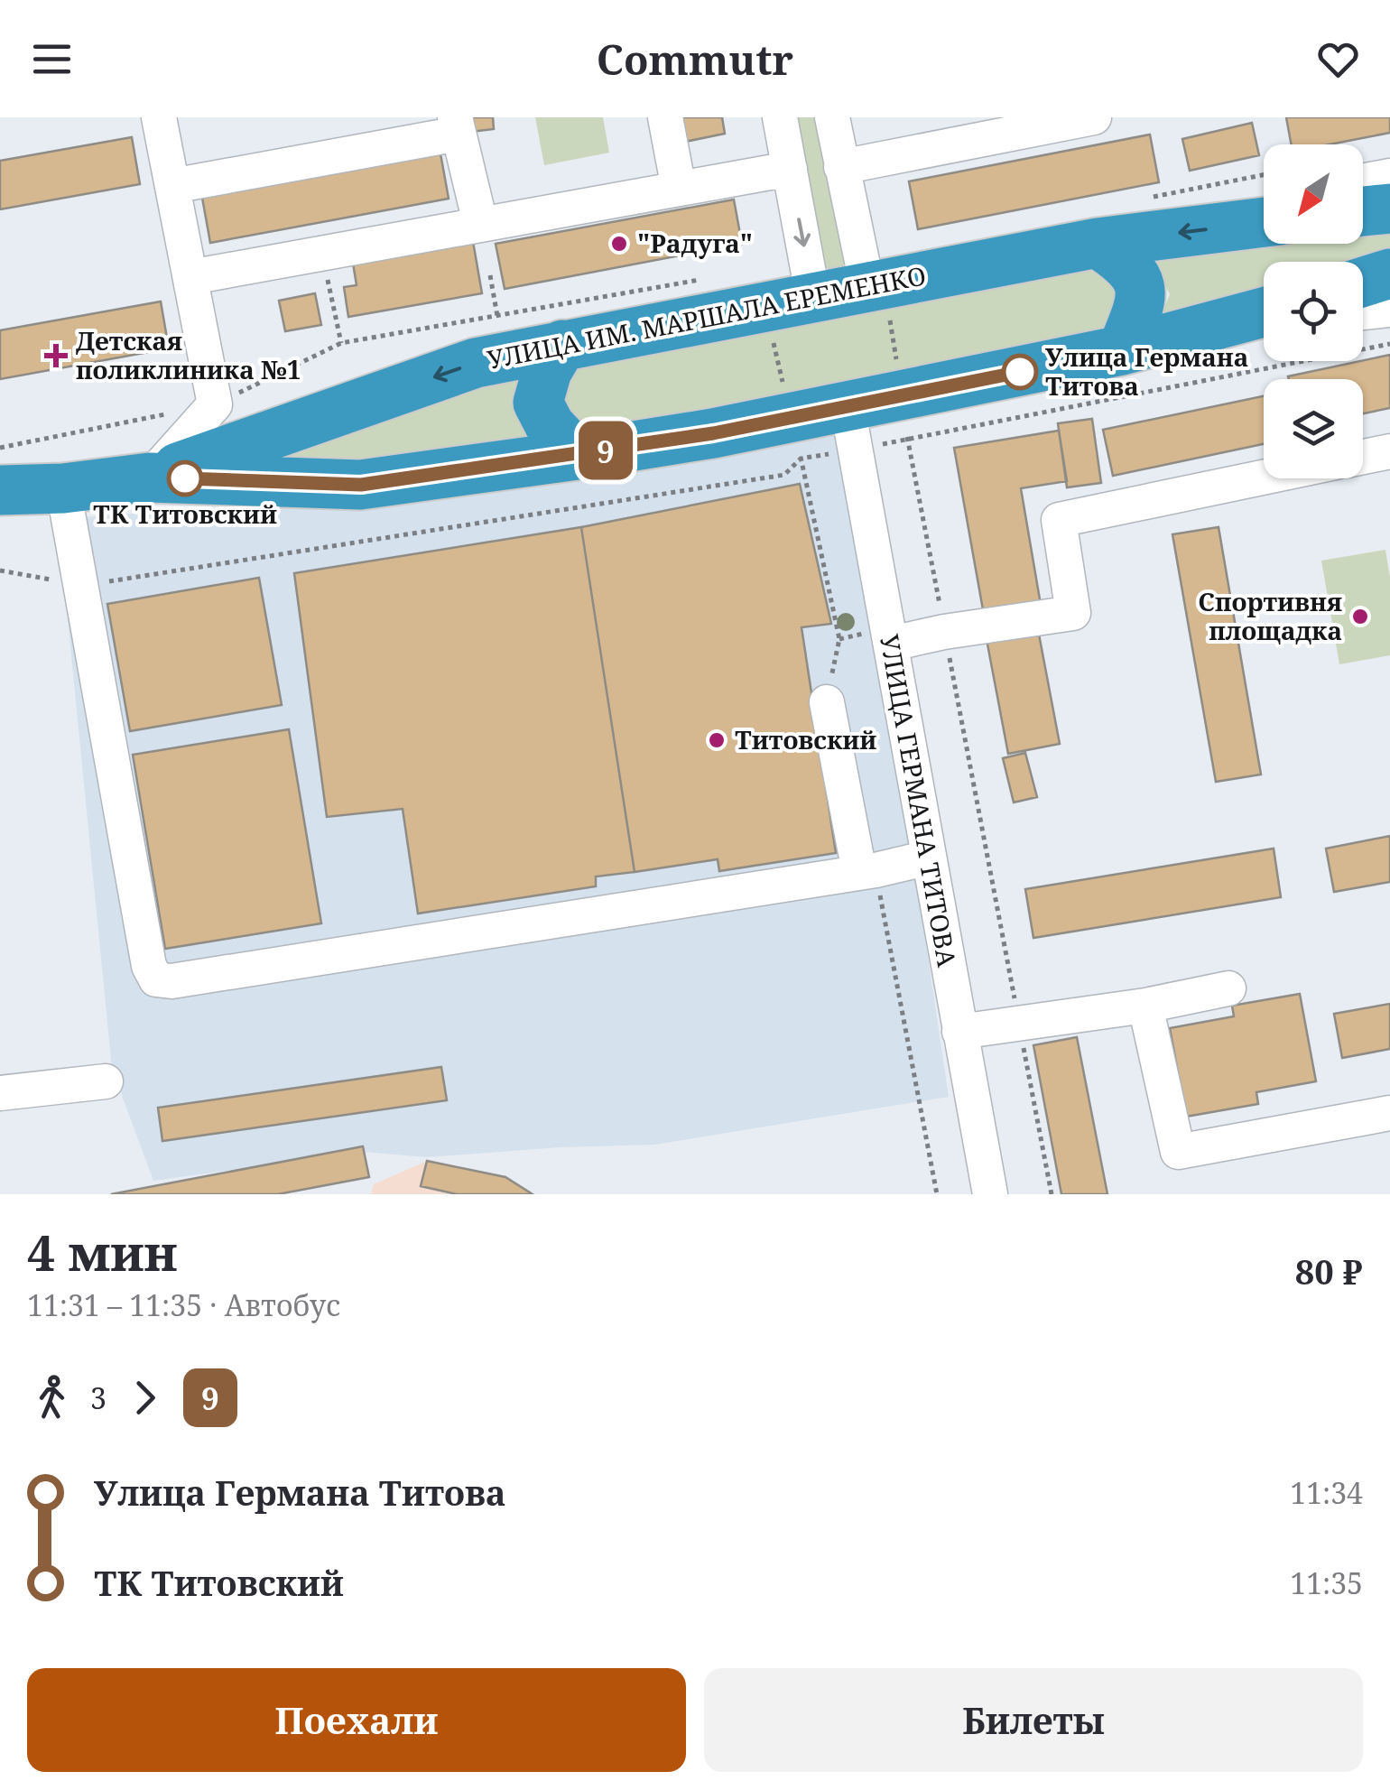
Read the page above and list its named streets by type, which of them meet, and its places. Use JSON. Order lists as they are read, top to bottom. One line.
{"streets":{"highway":["УЛИЦА ИМ. МАРШАЛА ЕРЕМЕНКО"],"street":["УЛИЦА ГЕРМАНА ТИТОВА"]},"crossings":[["УЛИЦА ИМ. МАРШАЛА ЕРЕМЕНКО","УЛИЦА ГЕРМАНА ТИТОВА"]],"places":{"other":["\"Радуга\"","Улица Германа Титова","ТК Титовский","Спортивня площадка","Титовский"],"health":["Детская поликлиника №1"]},"lines":["bus line 9"],"north":"bottom left","page":{"header":"Commutr","on_map":"9","heading":["4 мин","11:31 – 11:35 · Автобус","80 ₽"],"legs":["3","9"],"list":[{"name":"Улица Германа Титова","value":"11:34"},{"name":"ТК Титовский","value":"11:35"}],"buttons":["Поехали","Билеты"]}}
